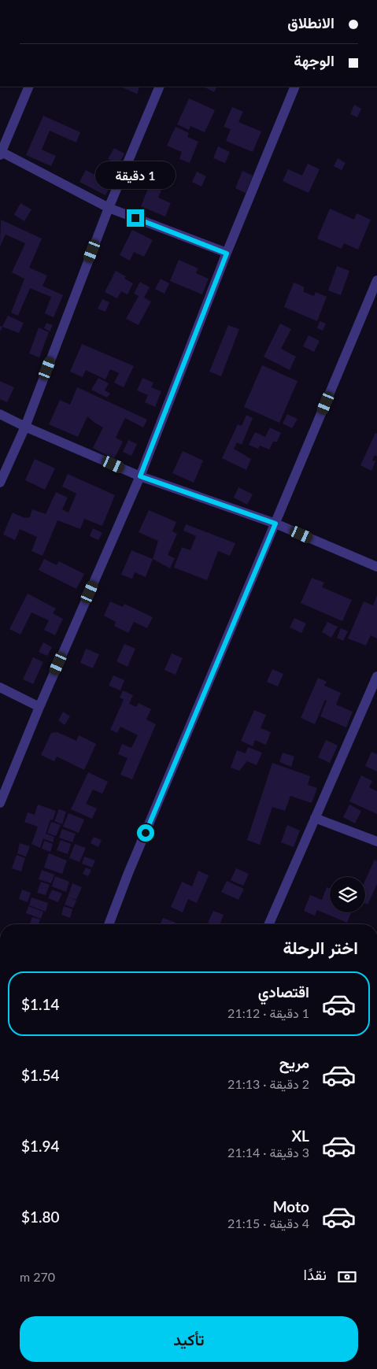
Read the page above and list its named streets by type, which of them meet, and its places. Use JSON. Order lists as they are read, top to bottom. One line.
{"page":{"banner":["الانطلاق","الوجهة"],"bubble":"1 دقيقة","heading":"اختر الرحلة","list":[{"name":"اقتصادي","note":"1 دقيقة · 21:12","value":"$1.14"},{"name":"مريح","note":"2 دقيقة · 21:13","value":"$1.54"},{"name":"XL","note":"3 دقيقة · 21:14","value":"$1.94"},{"name":"Moto","note":"4 دقيقة · 21:15","value":"$1.80"}],"pay":["نقدًا","270 m"],"buttons":"تأكيد"}}
